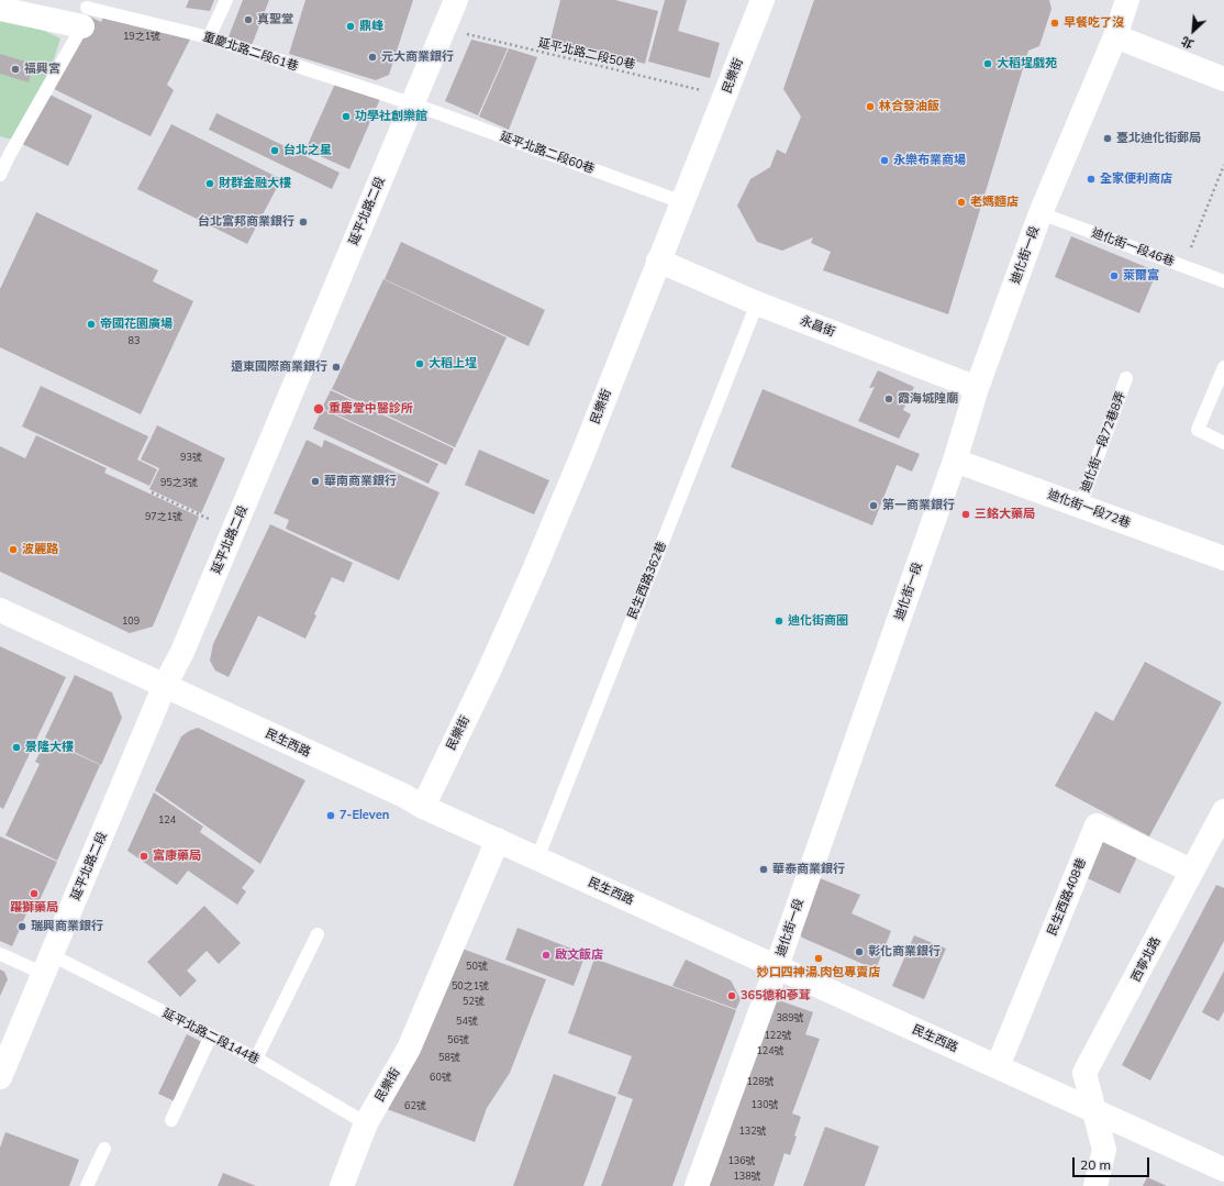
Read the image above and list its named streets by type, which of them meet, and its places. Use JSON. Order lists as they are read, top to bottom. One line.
{"streets":{"street":["民樂街","延平北路二段","迪化街一段","永昌街","迪化街一段72巷","民生西路","民生西路408巷","西寧北路"],"lane":["重慶北路二段61巷","延平北路二段60巷","迪化街一段46巷","迪化街一段72巷8弄","民生西路362巷","延平北路二段144巷"],"path":["延平北路二段50巷"]},"crossings":[["重慶北路二段61巷","延平北路二段60巷"],["重慶北路二段61巷","延平北路二段"],["延平北路二段50巷","民樂街"],["延平北路二段50巷","延平北路二段"],["民樂街","延平北路二段60巷"],["民樂街","永昌街"],["民樂街","民生西路"],["民樂街","延平北路二段144巷"],["延平北路二段60巷","延平北路二段"],["延平北路二段","民生西路"],["延平北路二段","延平北路二段144巷"],["迪化街一段46巷","迪化街一段"],["迪化街一段","永昌街"],["迪化街一段","迪化街一段72巷"],["迪化街一段","民生西路"],["永昌街","民生西路362巷"],["迪化街一段72巷8弄","迪化街一段72巷"],["民生西路362巷","民生西路"],["民生西路","民生西路408巷"],["民生西路","西寧北路"],["民生西路408巷","西寧北路"]],"places":["真聖堂","早餐吃了沒","鼎峰","元大商業銀行","大稻埕戲苑","福興宮","林合發油飯","功學社創樂館","臺北迪化街郵局","台北之星","永樂布業商場","全家便利商店","財群金融大樓","老媽麵店","台北富邦商業銀行","萊爾富","帝國花園廣場","大稻上埕","遠東國際商業銀行","霞海城隍廟","重慶堂中醫診所","華南商業銀行","第一商業銀行","三銘大藥局","波麗路","迪化街商圈","景隆大樓","7-Eleven","富康藥局","華泰商業銀行","躍獅藥局","瑞興商業銀行","彰化商業銀行","啟文飯店","妙口四神湯.肉包專賣店","365德和蔘茸"],"house_numbers":["19之1號","83","93號","95之3號","97之1號","109","124","50號","50之1號","52號","389號","54號","122號","56號","124號","58號","60號","128號","130號","62號","132號","136號","138號"],"scale_bar":"20 m","north":"bottom left"}
